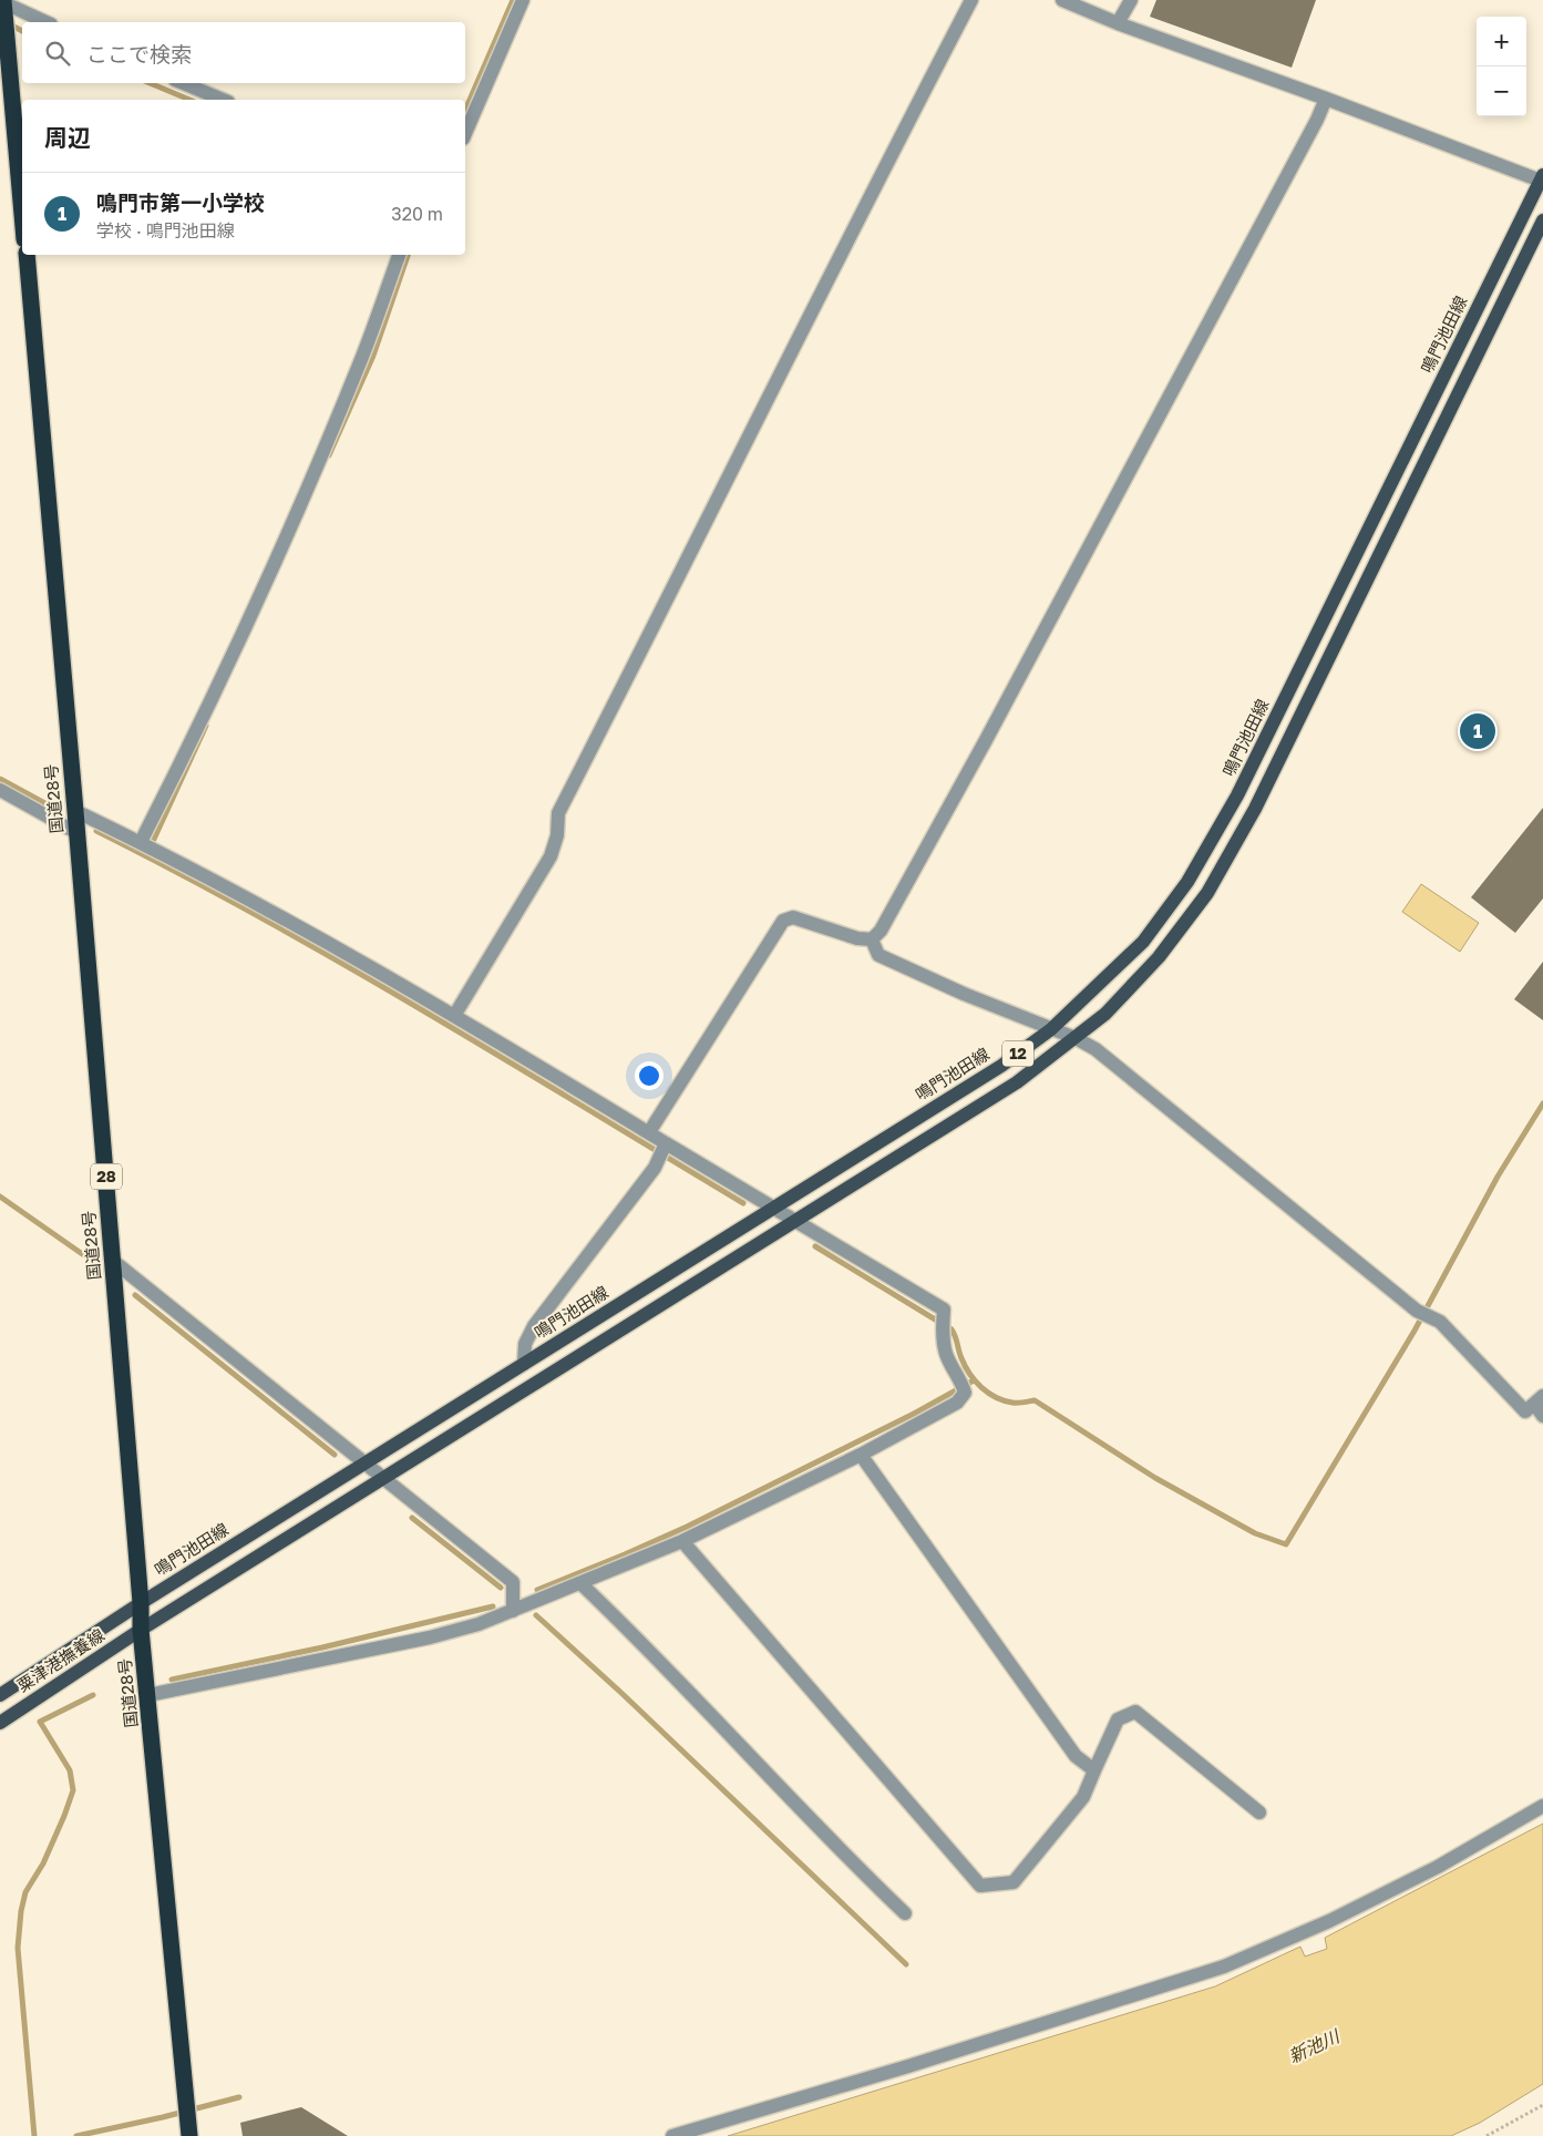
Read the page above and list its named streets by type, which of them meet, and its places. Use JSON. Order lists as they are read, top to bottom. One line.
{"streets":{"highway":["国道28号","28"],"main road":["鳴門池田線","12","粟津港撫養線"]},"crossings":[["鳴門池田線","国道28号"],["鳴門池田線","粟津港撫養線"],["国道28号","12"],["国道28号","粟津港撫養線"],["12","粟津港撫養線"]],"water":["新池川"],"page":{"map_buttons":["+","−"],"search":"ここで検索","heading":"周辺","list":[{"mark":"1","name":"鳴門市第一小学校","note":"学校 · 鳴門池田線","value":"320 m"}],"pins":"1"}}
